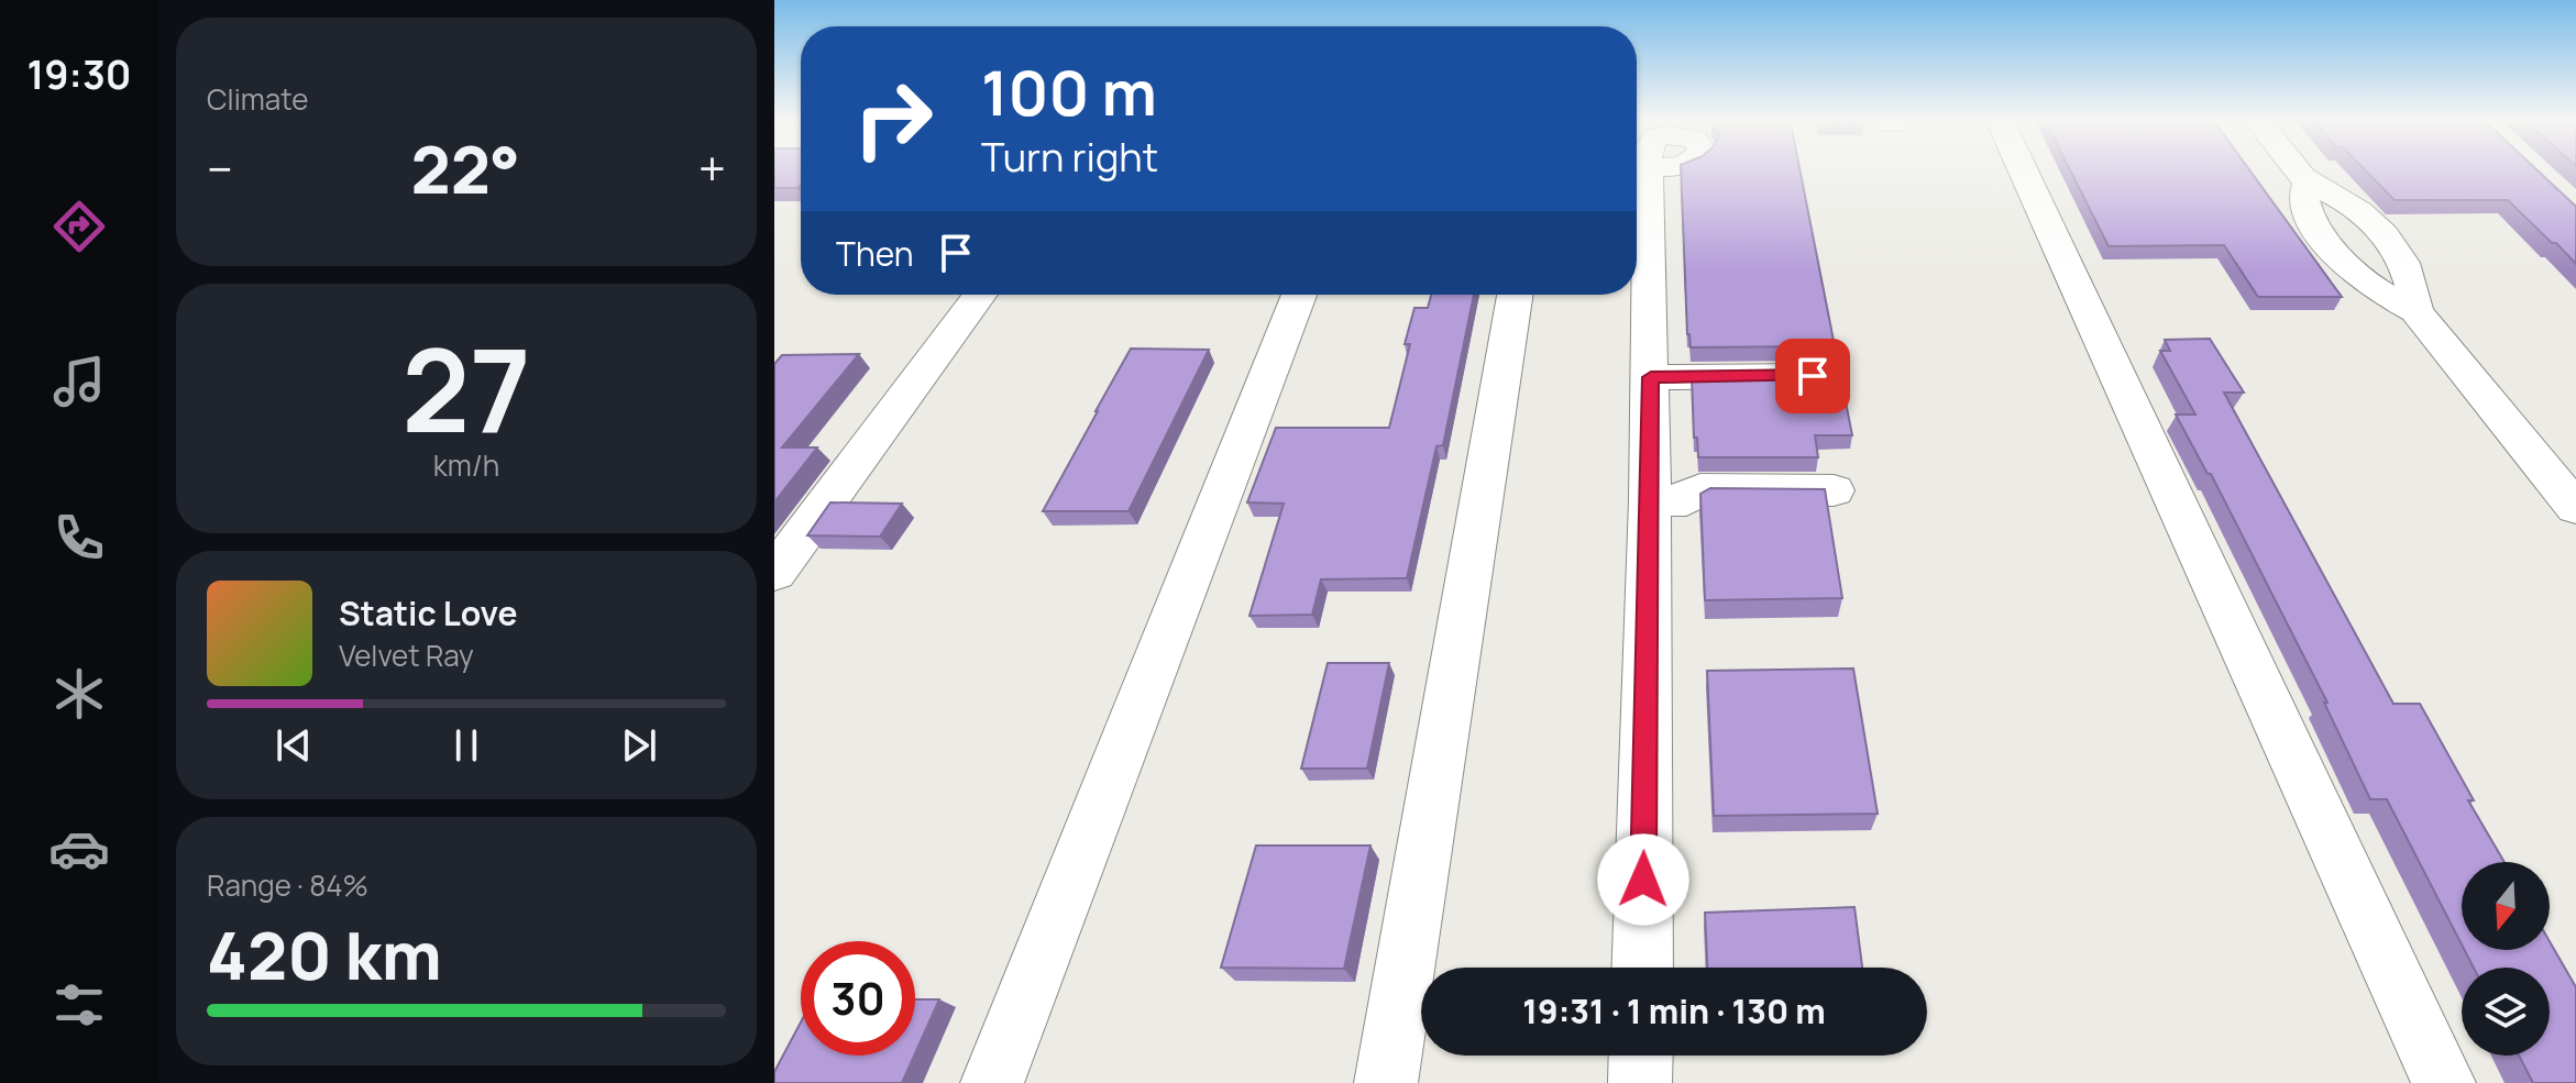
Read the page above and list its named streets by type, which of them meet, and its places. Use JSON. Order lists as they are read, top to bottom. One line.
{"north":"bottom","page":{"tabs":"19:30","tile":["Climate",["27","km/h"],["Range · 84%","420 km"]],"turn":["100 m","Turn right"],"heat":["−","22°","+"],"then":"Then","song":["Static Love","Velvet Ray"],"limit":"30","trip":"19:31 · 1 min · 130 m"}}
